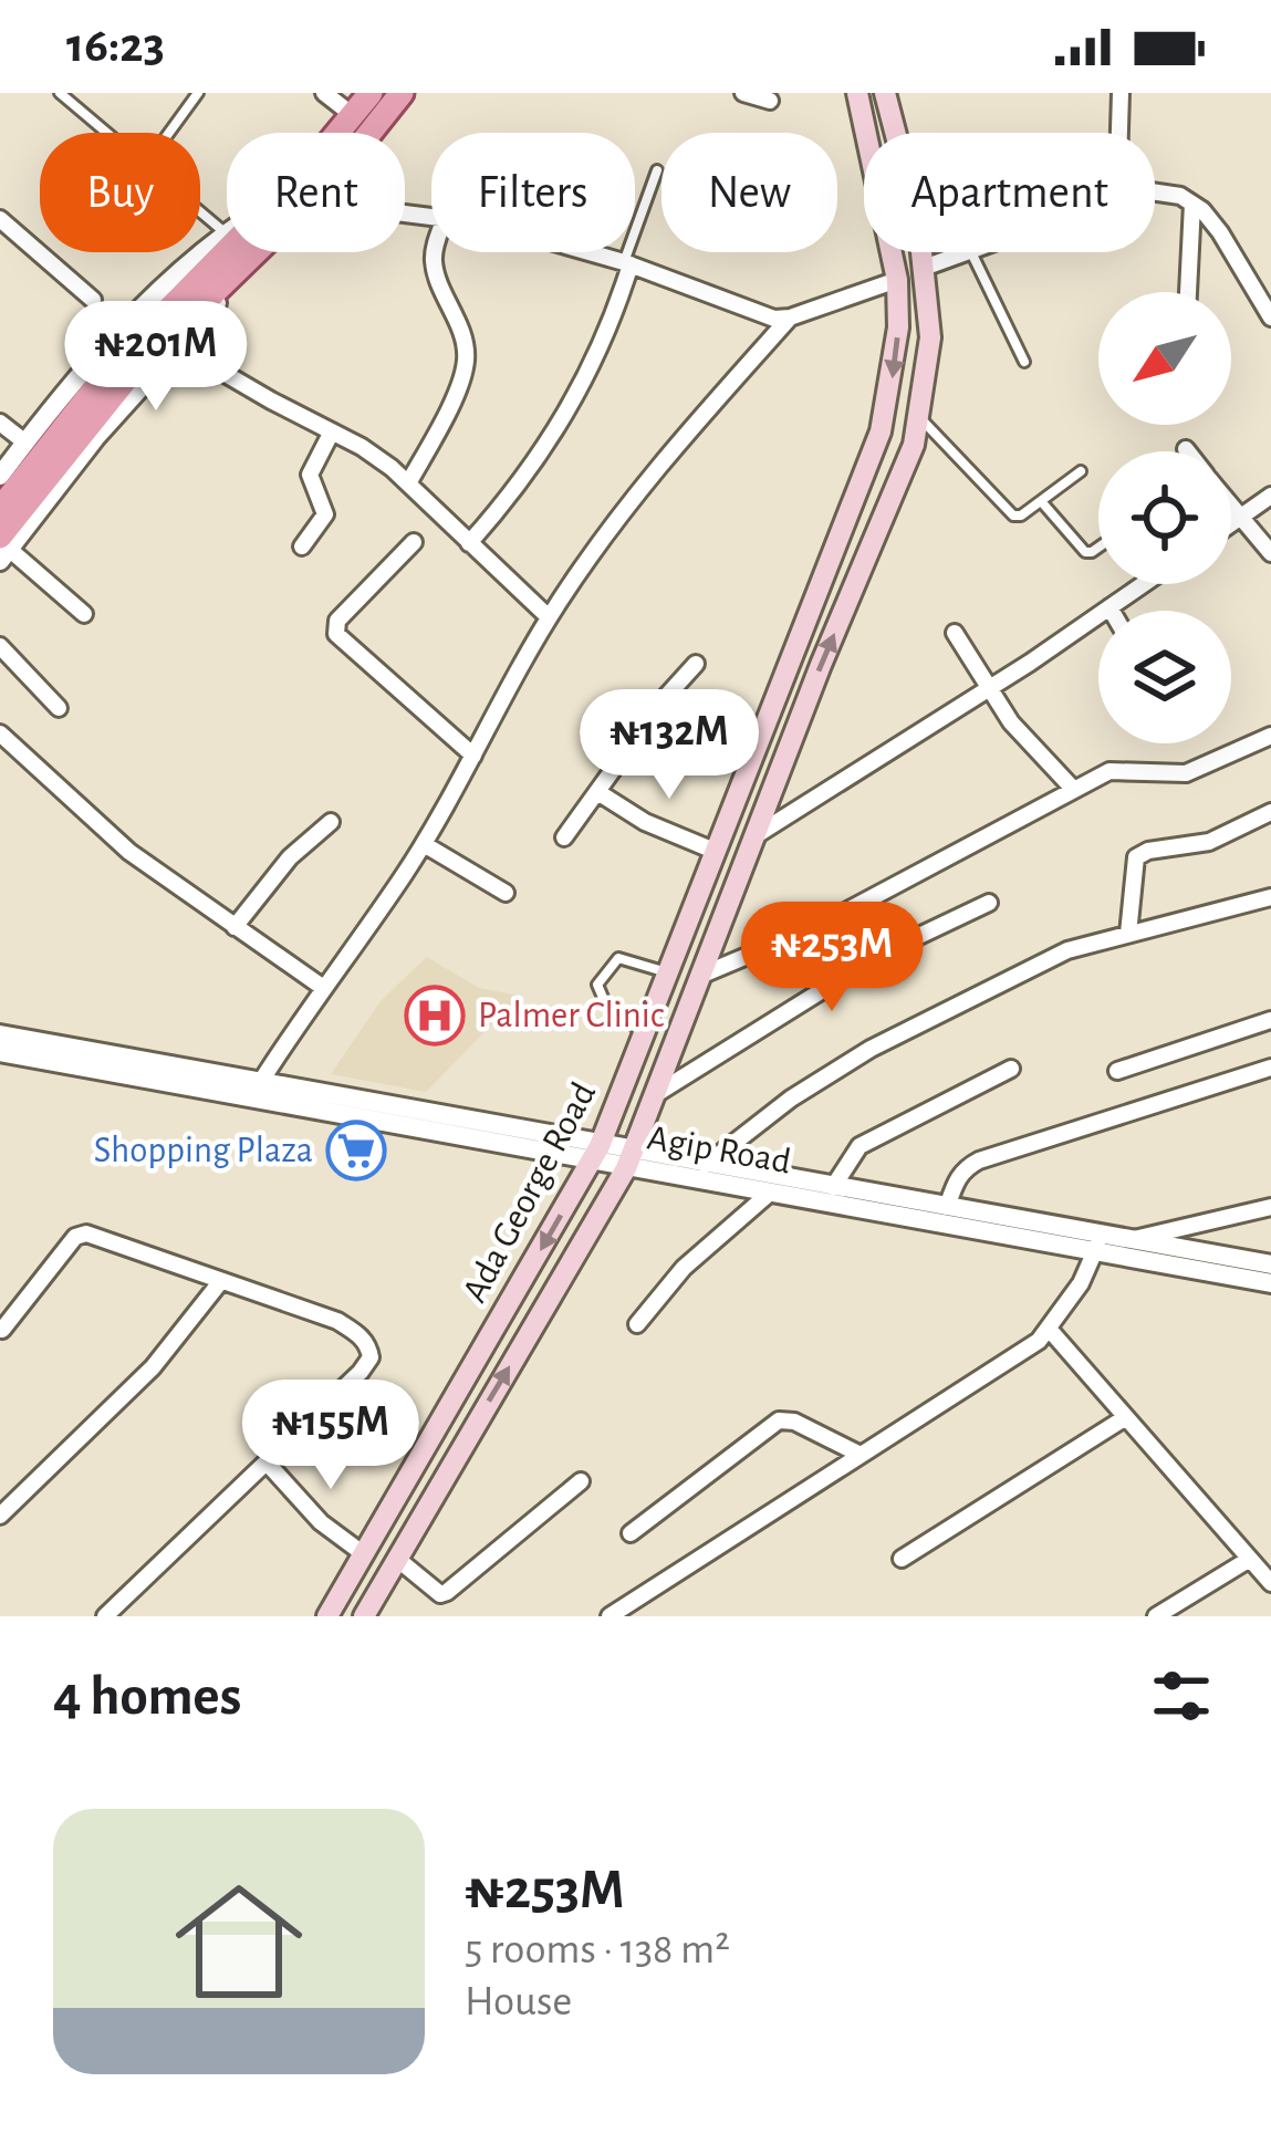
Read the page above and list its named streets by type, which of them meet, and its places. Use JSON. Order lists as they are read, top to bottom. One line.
{"streets":{"main road":["Ada George Road"],"street":["Agip Road"]},"crossings":[["Agip Road","Ada George Road"]],"places":{"hospital":["Palmer Clinic"],"supermarket":["Shopping Plaza"]},"north":"bottom left","page":{"status":"16:23","chip":["Buy","Rent","Filters","New","Apartment"],"price":["₦201M","₦132M","₦253M","₦155M"],"heading":"4 homes","list":[{"name":"₦253M","note":"5 rooms · 138 m² · House"}]}}
